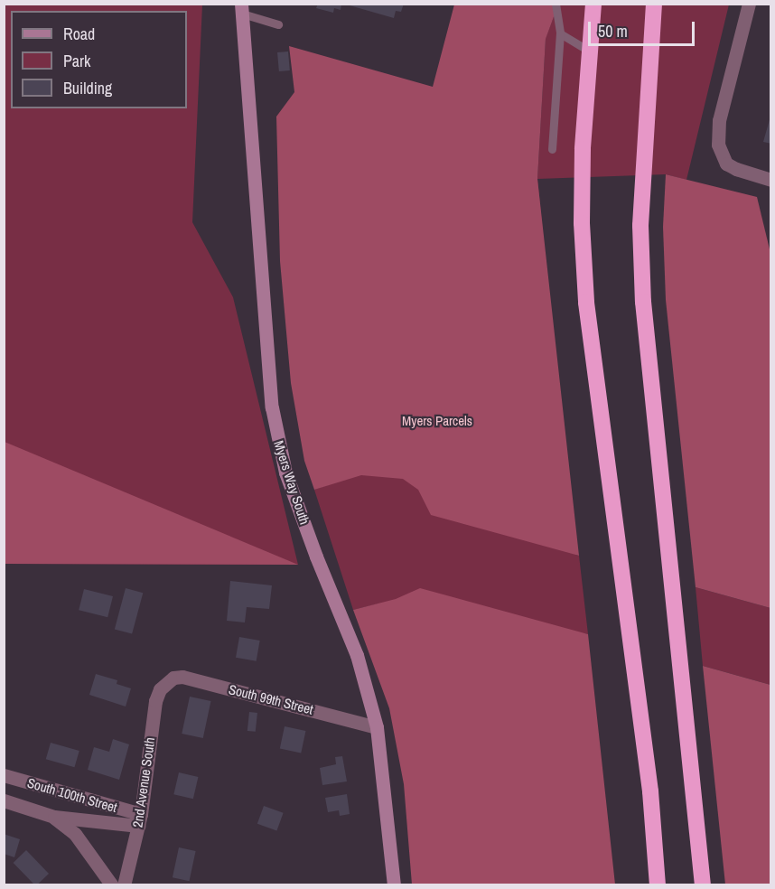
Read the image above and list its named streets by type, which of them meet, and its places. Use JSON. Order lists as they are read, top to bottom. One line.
{"streets":{"main road":["Myers Way South"],"street":["South 99th Street","2nd Avenue South","South 100th Street"]},"crossings":[["Myers Way South","South 99th Street"],["South 99th Street","2nd Avenue South"],["2nd Avenue South","South 100th Street"]],"parks":["Myers Parcels"],"legend":["Road","Park","Building"],"scale_bar":"50 m"}
